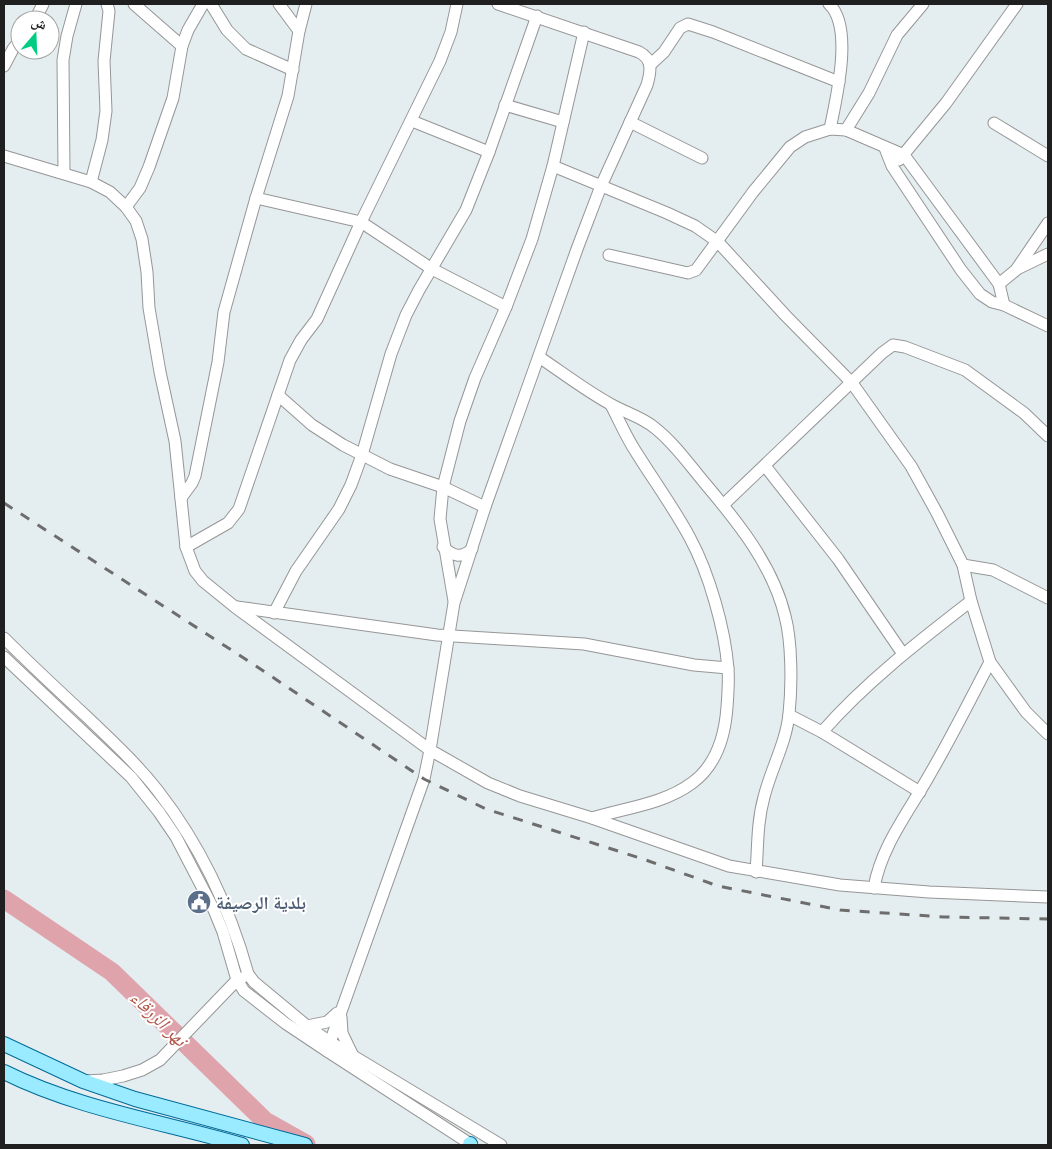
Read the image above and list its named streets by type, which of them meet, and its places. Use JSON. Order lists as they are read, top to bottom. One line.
{"water":["نهر الزرقاء"],"places":{"public building":["بلدية الرصيفة"]},"north":"top"}
